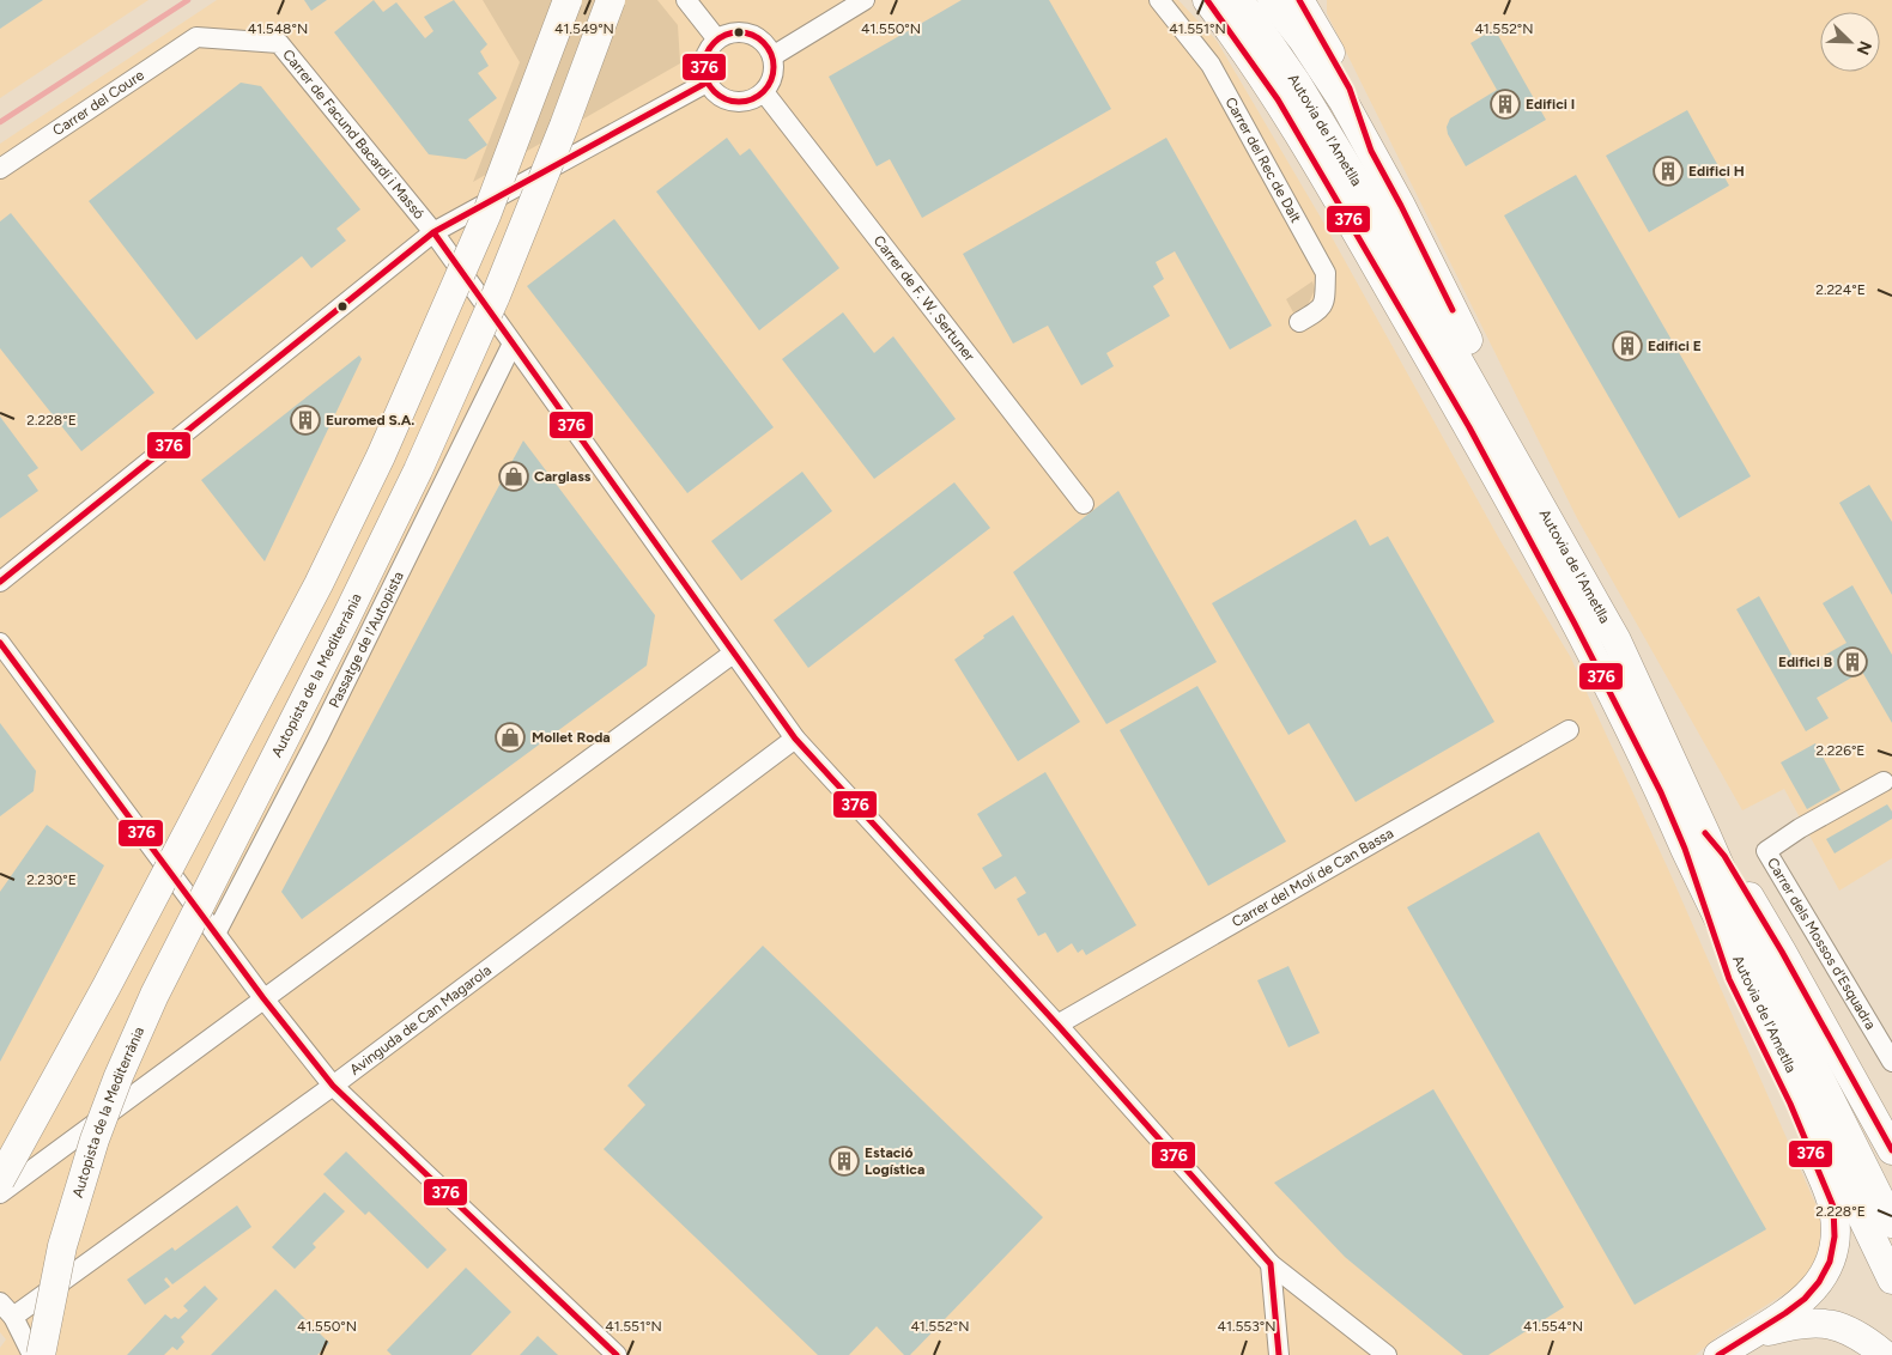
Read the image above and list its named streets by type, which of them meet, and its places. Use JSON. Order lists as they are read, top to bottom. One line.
{"streets":{"highway":["Autovia de l'Ametlla","Autopista de la Mediterrània"],"street":["Carrer del Coure","Carrer de Facund Bacardí i Massó","Carrer del Rec de Dalt","Carrer de F. W. Sertuner","Passatge de l'Autopista","Carrer del Molí de Can Bassa","Carrer dels Mossos d'Esquadra","Avinguda de Can Magarola"]},"crossings":[["Carrer del Coure","Carrer de Facund Bacardí i Massó"],["Carrer de Facund Bacardí i Massó","Passatge de l'Autopista"],["Carrer de Facund Bacardí i Massó","Carrer del Molí de Can Bassa"],["Carrer de Facund Bacardí i Massó","Avinguda de Can Magarola"]],"places":{"building":["Edifici I","Edifici H","Edifici E","Euromed S.A.","Edifici B","Estació Logística"],"shop":["Carglass","Mollet Roda"]},"lines":["transit line 376"],"north":"bottom right","coordinates":["41.548°N","41.549°N","41.550°N","41.551°N","41.552°N","2.224°E","2.228°E","2.226°E","2.230°E","41.553°N","41.554°N"]}
